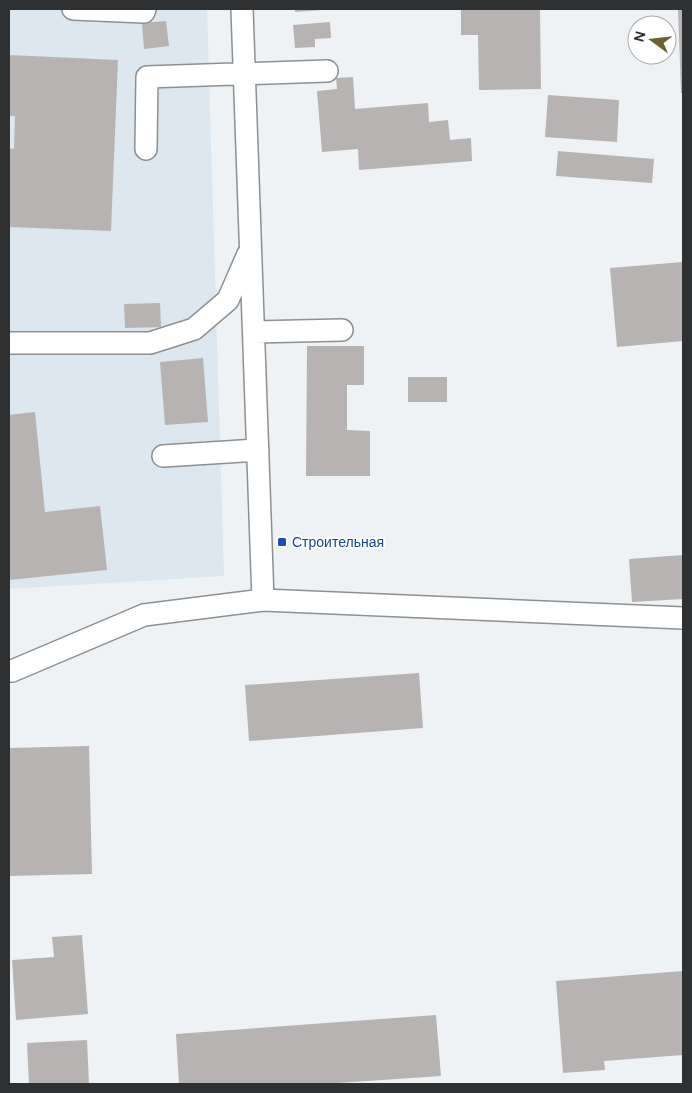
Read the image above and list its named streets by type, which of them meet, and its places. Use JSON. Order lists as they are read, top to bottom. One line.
{"places":{"transit":["Строительная"]},"north":"left"}
